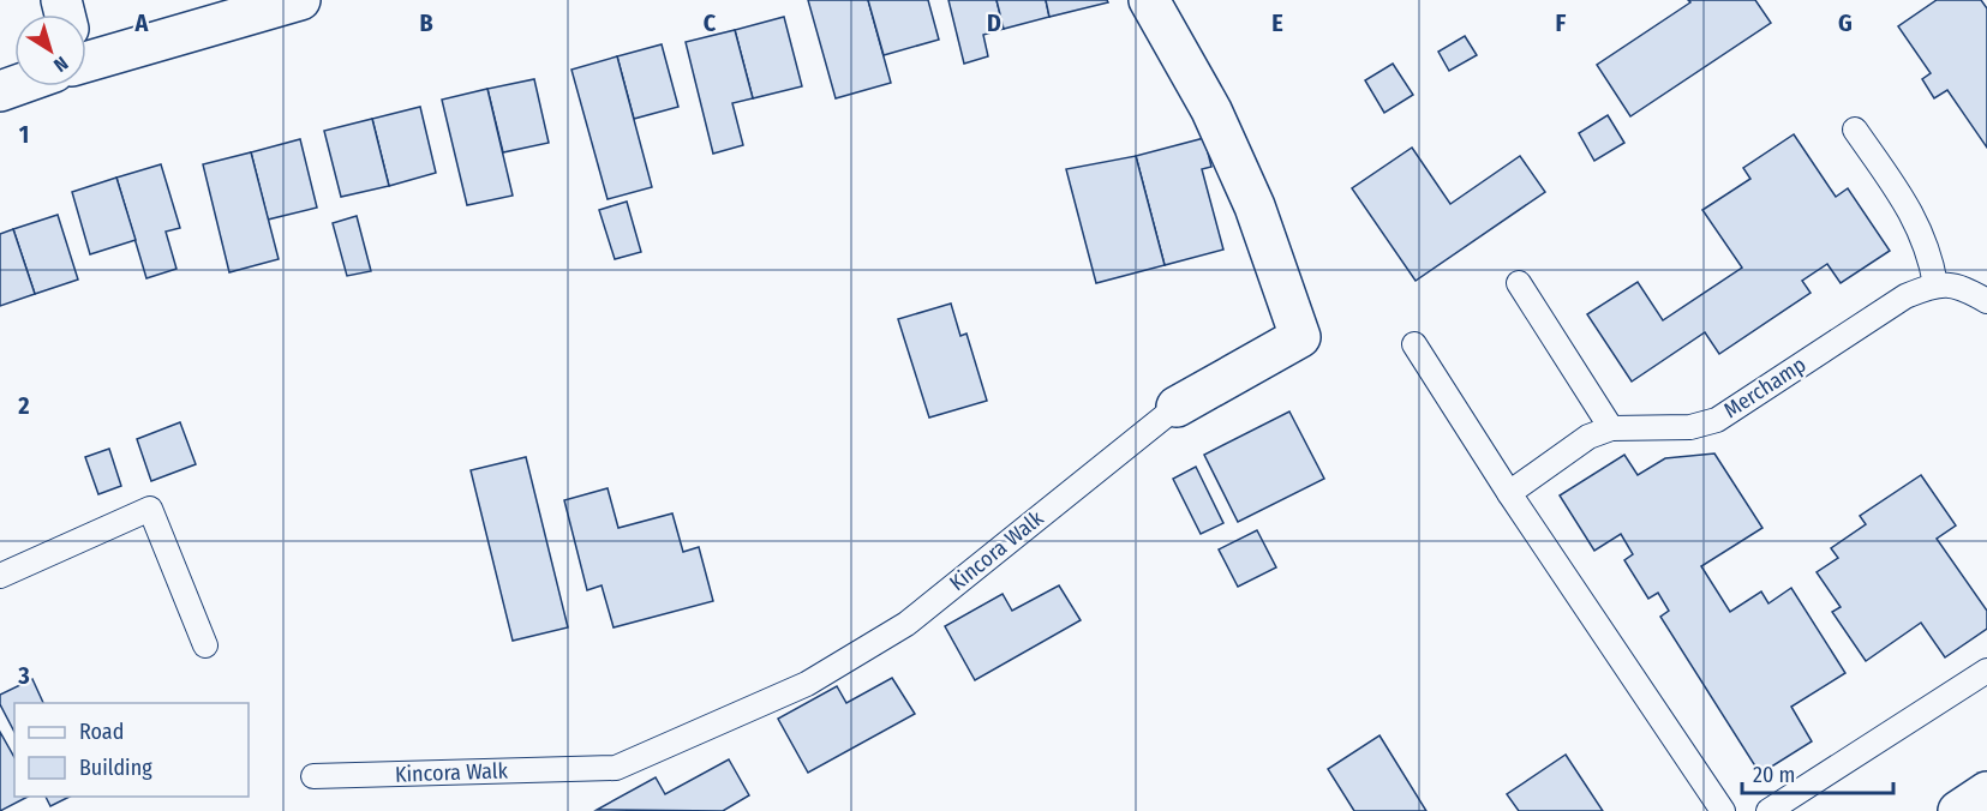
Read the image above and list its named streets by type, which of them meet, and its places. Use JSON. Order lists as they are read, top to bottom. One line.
{"streets":{"street":["Kincora Walk"],"lane":["Merchamp"]},"legend":["Road","Building"],"scale_bar":"20 m","north":"bottom right","grid":{"columns":["A","B","C","D","E","F","G"],"rows":["1","2","3"]}}
